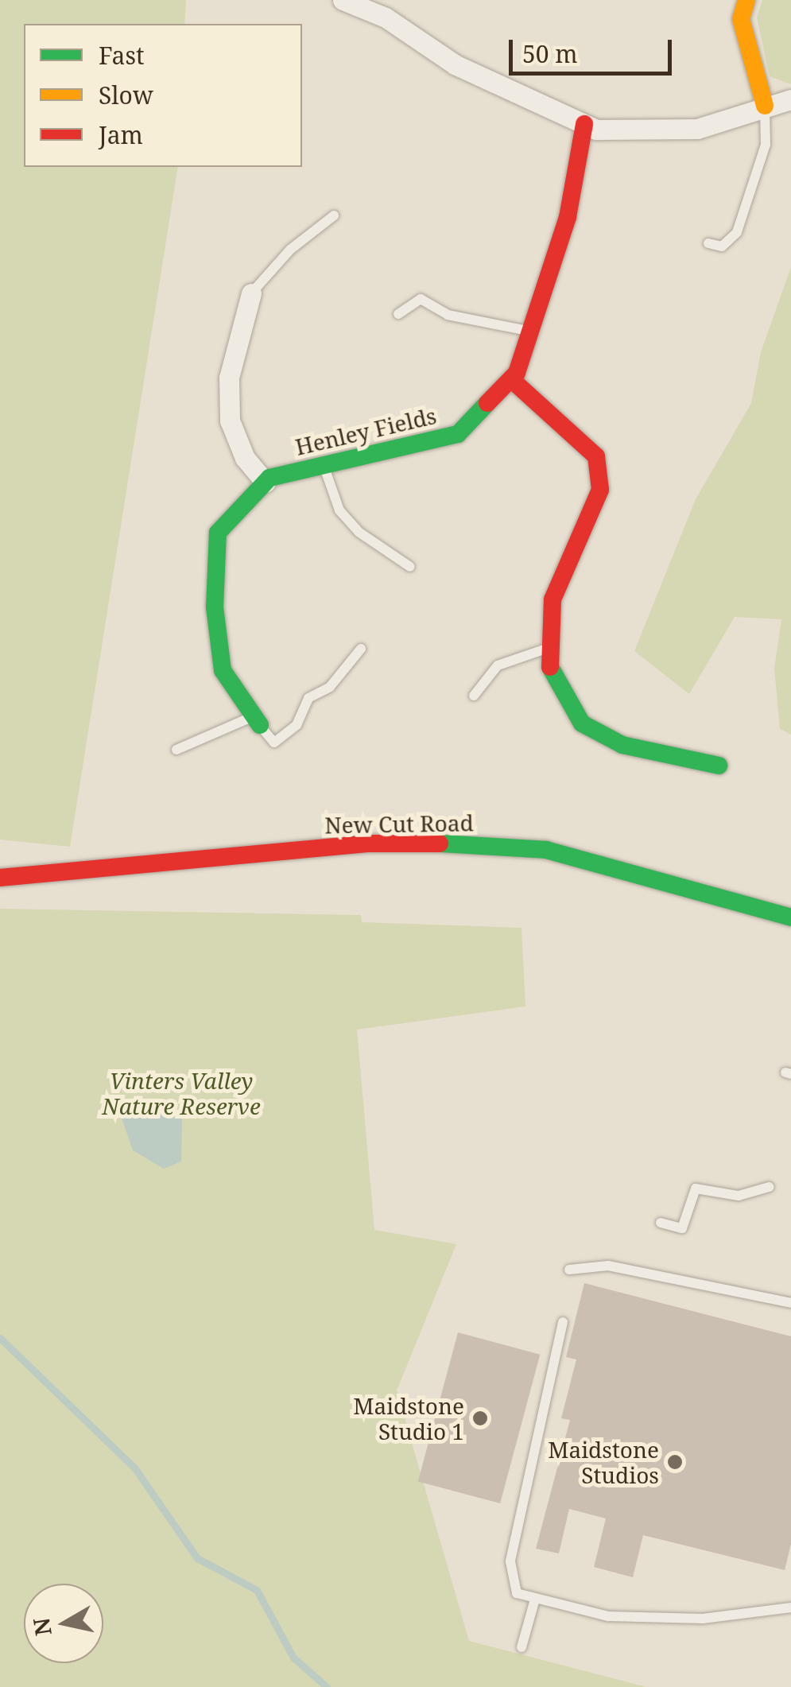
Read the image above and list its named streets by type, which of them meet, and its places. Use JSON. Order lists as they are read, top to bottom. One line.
{"streets":{"street":["Henley Fields","New Cut Road"]},"parks":["Vinters Valley Nature Reserve"],"places":["Maidstone Studio 1","Maidstone Studios"],"legend":["Fast","Slow","Jam"],"scale_bar":"50 m","north":"left"}
